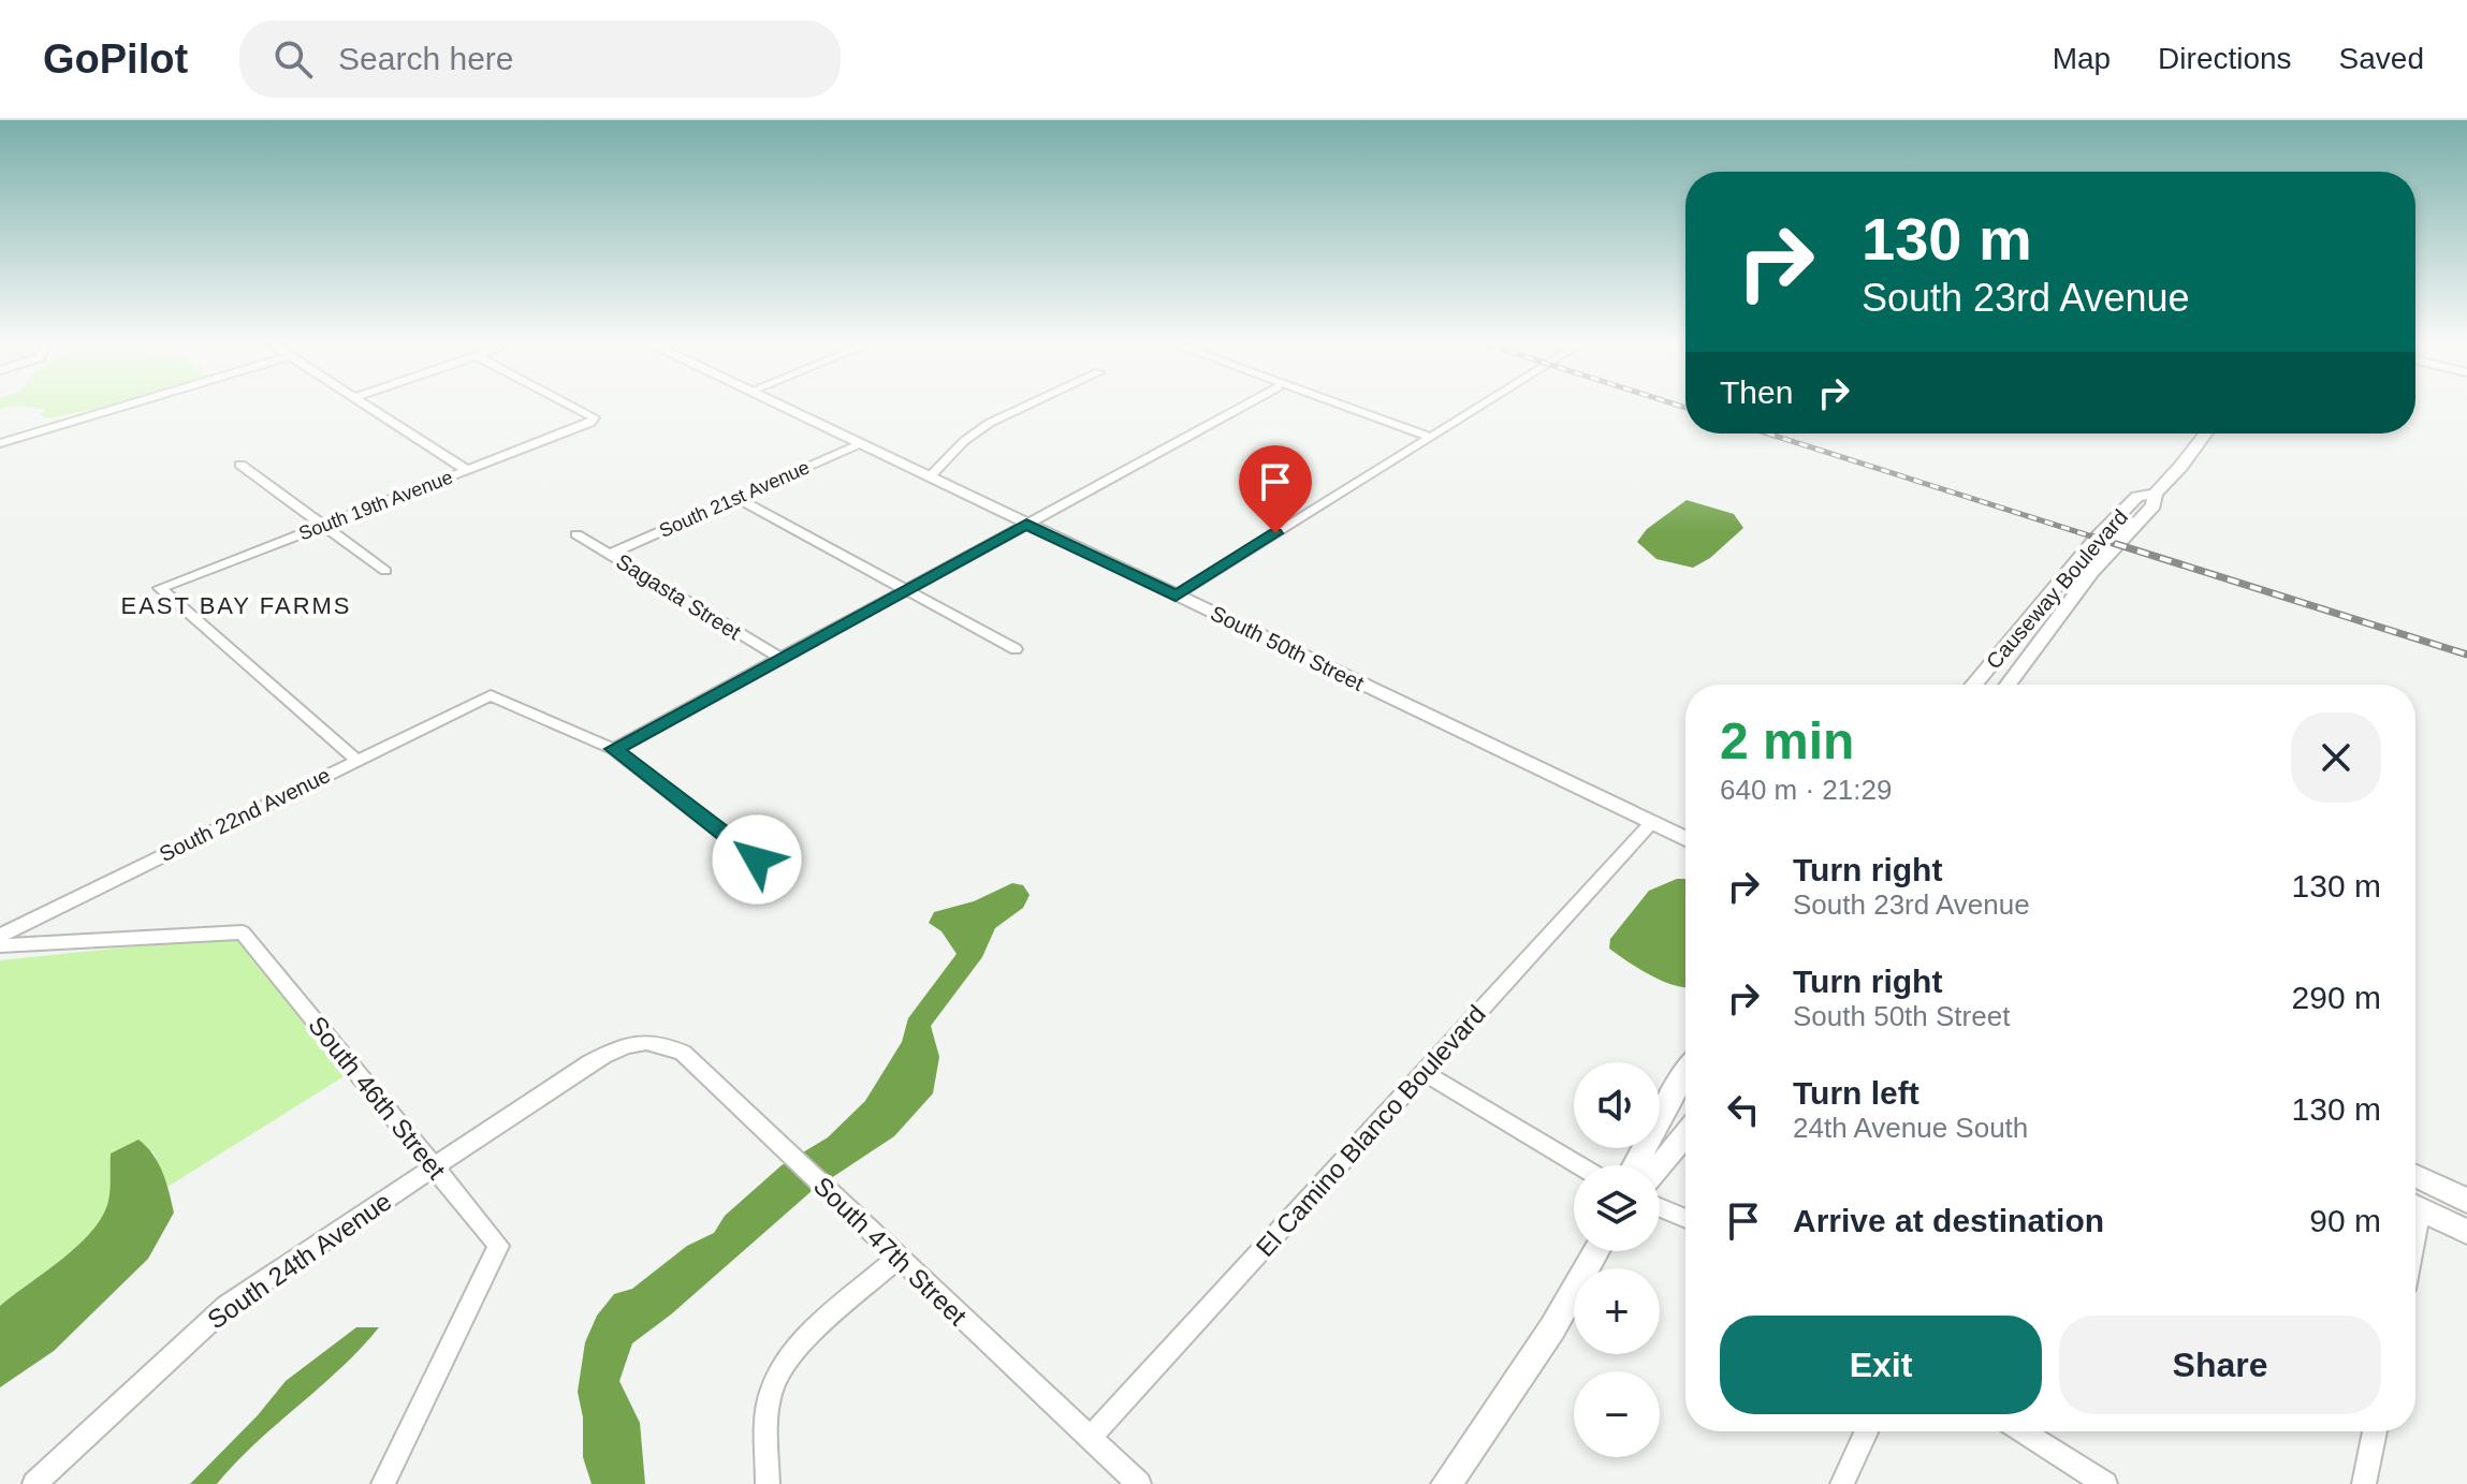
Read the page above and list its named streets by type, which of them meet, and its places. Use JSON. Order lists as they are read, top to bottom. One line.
{"streets":{"main road":["Causeway Boulevard","South 50th Street"],"street":["South 21st Avenue","South 19th Avenue","Sagasta Street","South 22nd Avenue","South 46th Street","El Camino Blanco Boulevard","South 47th Street","South 24th Avenue"]},"crossings":[["South 21st Avenue","Sagasta Street"],["South 21st Avenue","South 50th Street"],["South 19th Avenue","South 22nd Avenue"],["South 50th Street","El Camino Blanco Boulevard"],["South 46th Street","South 24th Avenue"],["El Camino Blanco Boulevard","South 47th Street"],["South 47th Street","South 24th Avenue"]],"districts":["EAST BAY FARMS"],"page":{"header":"GoPilot","search":"Search here","nav":["Map","Directions","Saved"],"turn":["130 m","South 23rd Avenue"],"then":"Then","heading":["2 min","640 m · 21:29"],"list":[{"name":"Turn right","note":"South 23rd Avenue","value":"130 m"},{"name":"Turn right","note":"South 50th Street","value":"290 m"},{"name":"Turn left","note":"24th Avenue South","value":"130 m"},{"name":"Arrive at destination","value":"90 m"}],"map_buttons":["+","−"],"buttons":["Exit","Share"]}}
